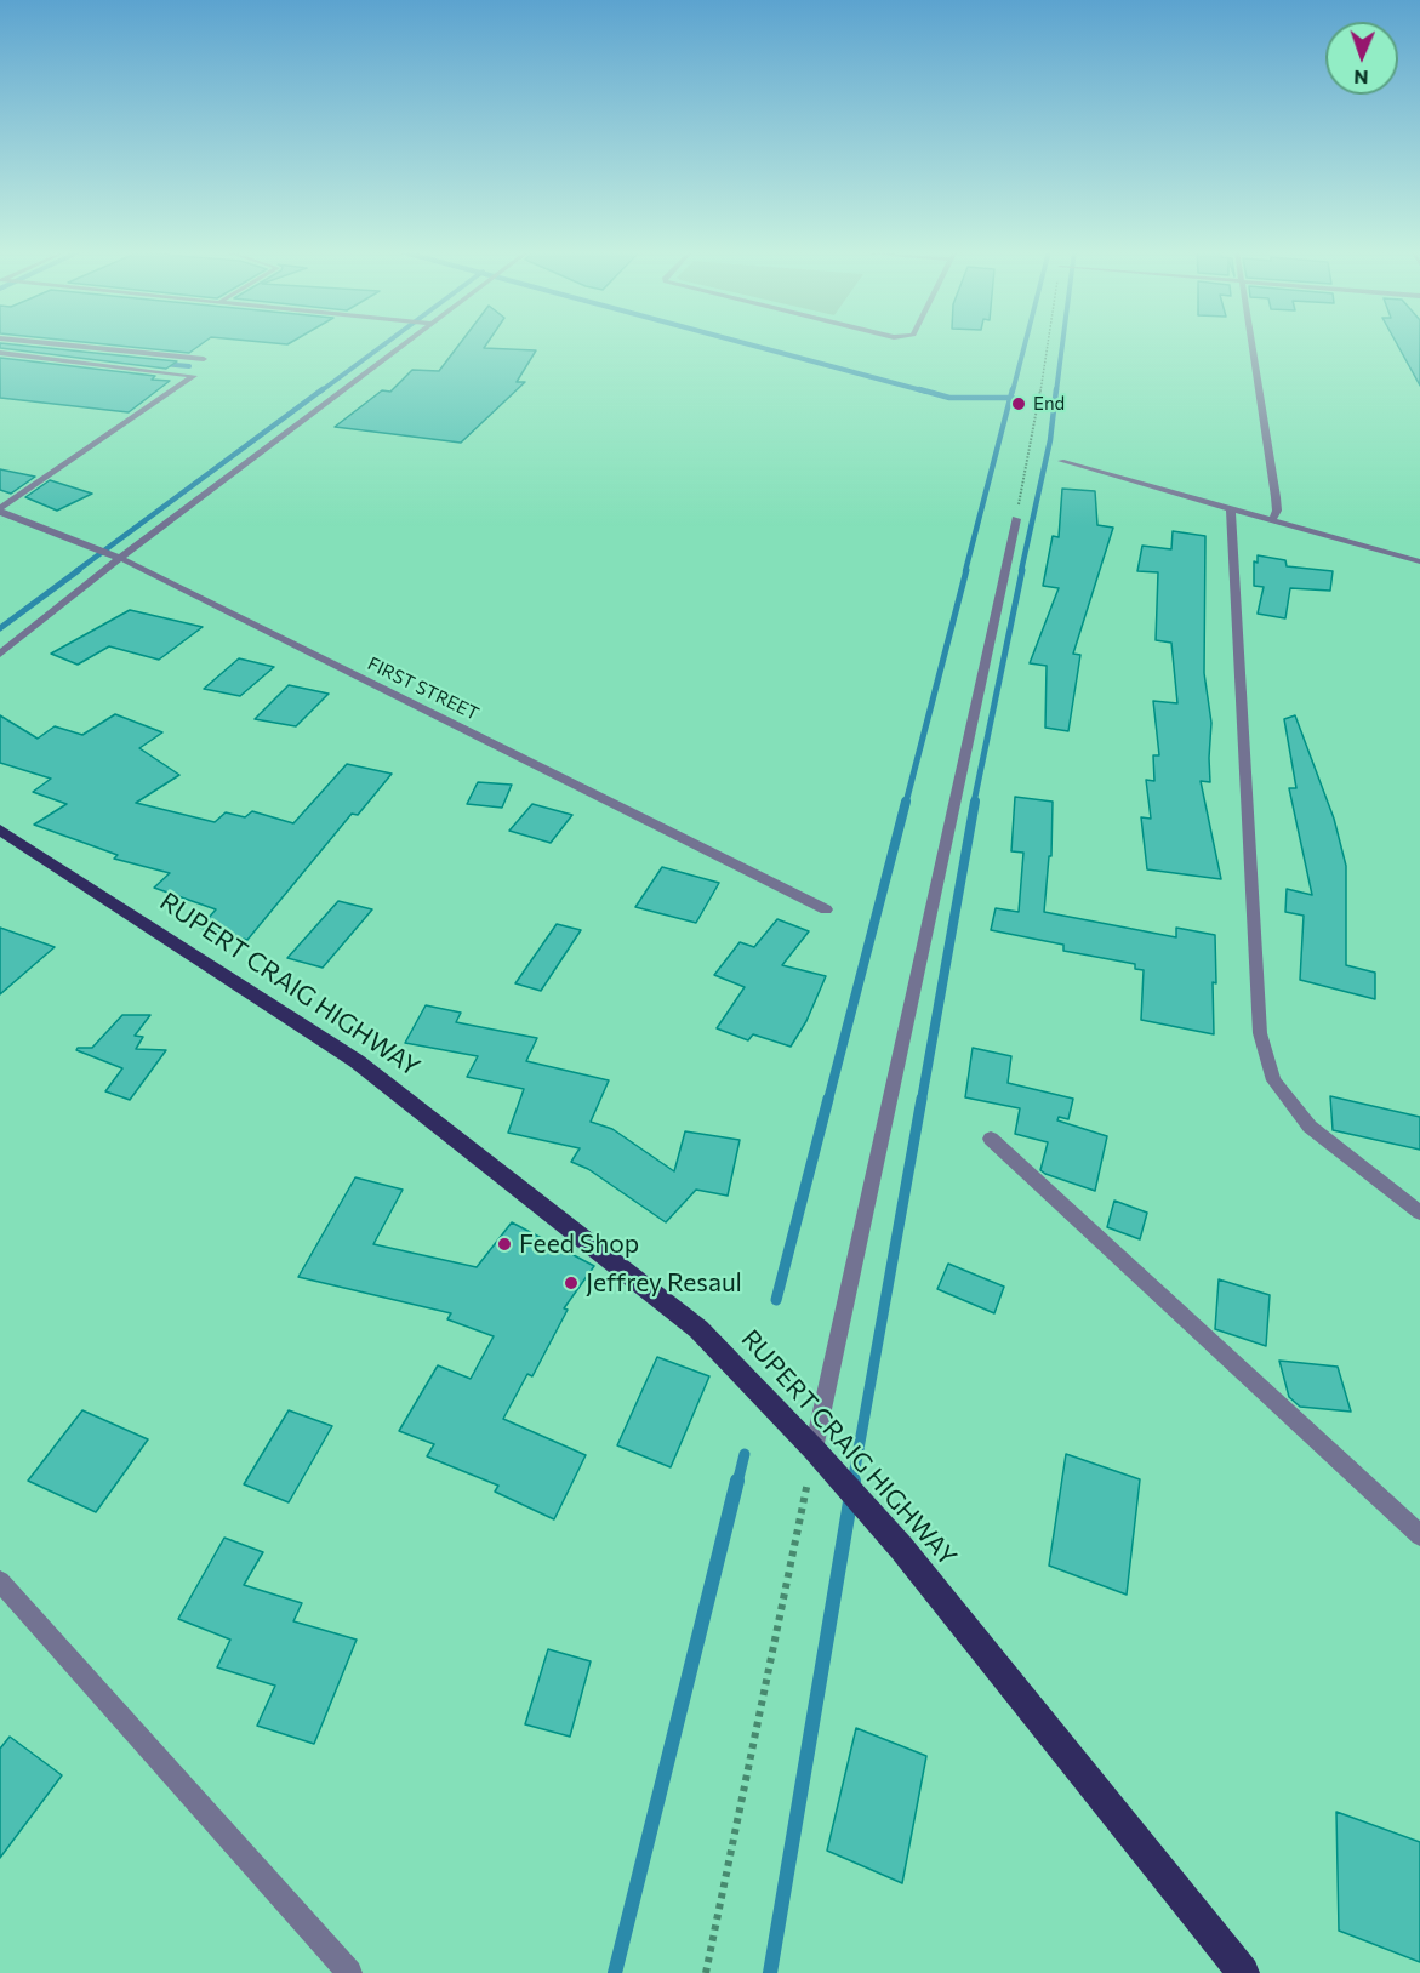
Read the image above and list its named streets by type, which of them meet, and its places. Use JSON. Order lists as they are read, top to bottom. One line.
{"streets":{"main road":["RUPERT CRAIG HIGHWAY"],"street":["FIRST STREET"]},"places":["End","Feed Shop","Jeffrey Resaul"],"north":"bottom"}
